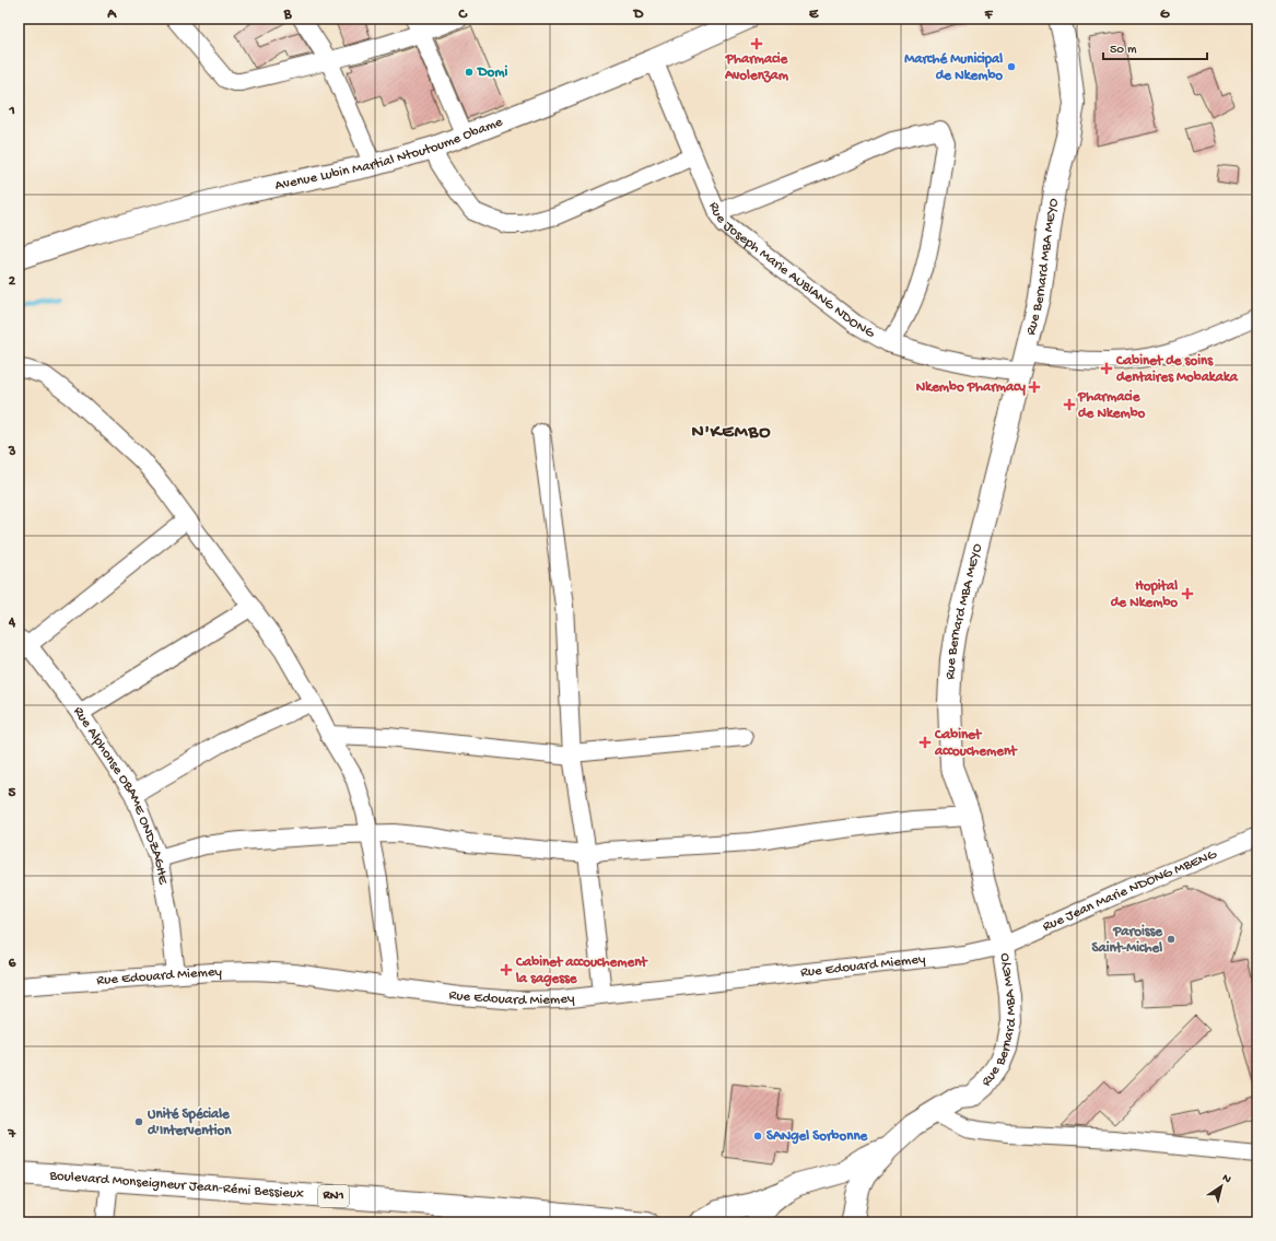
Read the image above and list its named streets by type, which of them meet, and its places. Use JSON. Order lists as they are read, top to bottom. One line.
{"streets":{"main road":["Avenue Lubin Martial Ntoutoume Obame","Rue Bernard MBA MEYO","Boulevard Monseigneur Jean-Rémi Bessieux","RN1"],"street":["Rue Joseph Marie AUBIANG NDONG","Rue Alphonse OBAME ONDZAGHE","Rue Jean Marie NDONG MBENG","Rue Edouard Miemey"]},"crossings":[["Avenue Lubin Martial Ntoutoume Obame","Rue Joseph Marie AUBIANG NDONG"],["Rue Joseph Marie AUBIANG NDONG","Rue Bernard MBA MEYO"],["Rue Bernard MBA MEYO","Rue Jean Marie NDONG MBENG"],["Rue Bernard MBA MEYO","Rue Edouard Miemey"],["Rue Alphonse OBAME ONDZAGHE","Rue Edouard Miemey"],["Rue Jean Marie NDONG MBENG","Rue Edouard Miemey"]],"districts":["N'KEMBO"],"places":{"health":["Pharmacie Avolenzam","Cabinet de soins dentaires Mobakaka","Nkembo Pharmacy","Pharmacie de Nkembo","Hopital de Nkembo","Cabinet accouchement","Cabinet accouchement la sagesse"],"other":["Marché Municipal de Nkembo","Domi","Paroisse Saint-Michel","Unité Spéciale d'Intervention","SANgel Sorbonne"]},"scale_bar":"50 m","north":"top right","grid":{"columns":["A","B","C","D","E","F","G"],"rows":["1","2","3","4","5","6","7"]}}
